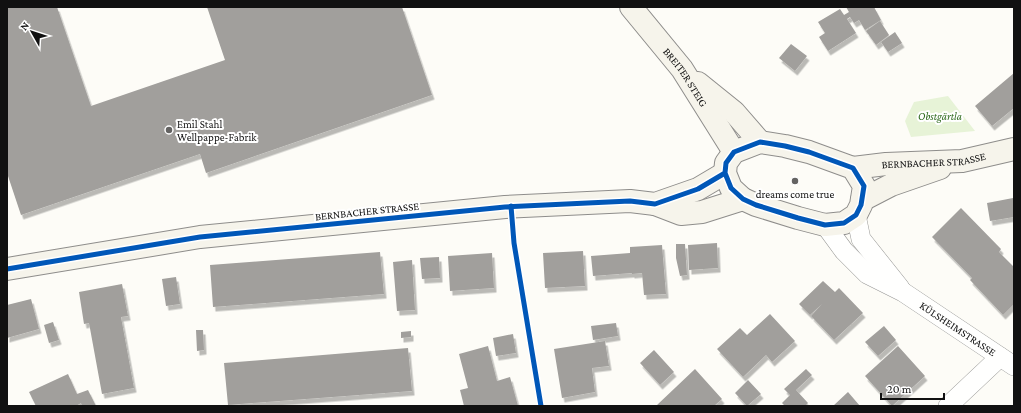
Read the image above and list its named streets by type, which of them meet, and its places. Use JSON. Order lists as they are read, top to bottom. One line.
{"streets":{"street":["BREITER STEIG","BERNBACHER STRASSE","KÜLSHEIMSTRASSE"]},"parks":["Obstgärtla"],"places":["Emil Stahl Wellpappe-Fabrik","dreams come true"],"scale_bar":"20 m","north":"top left"}
